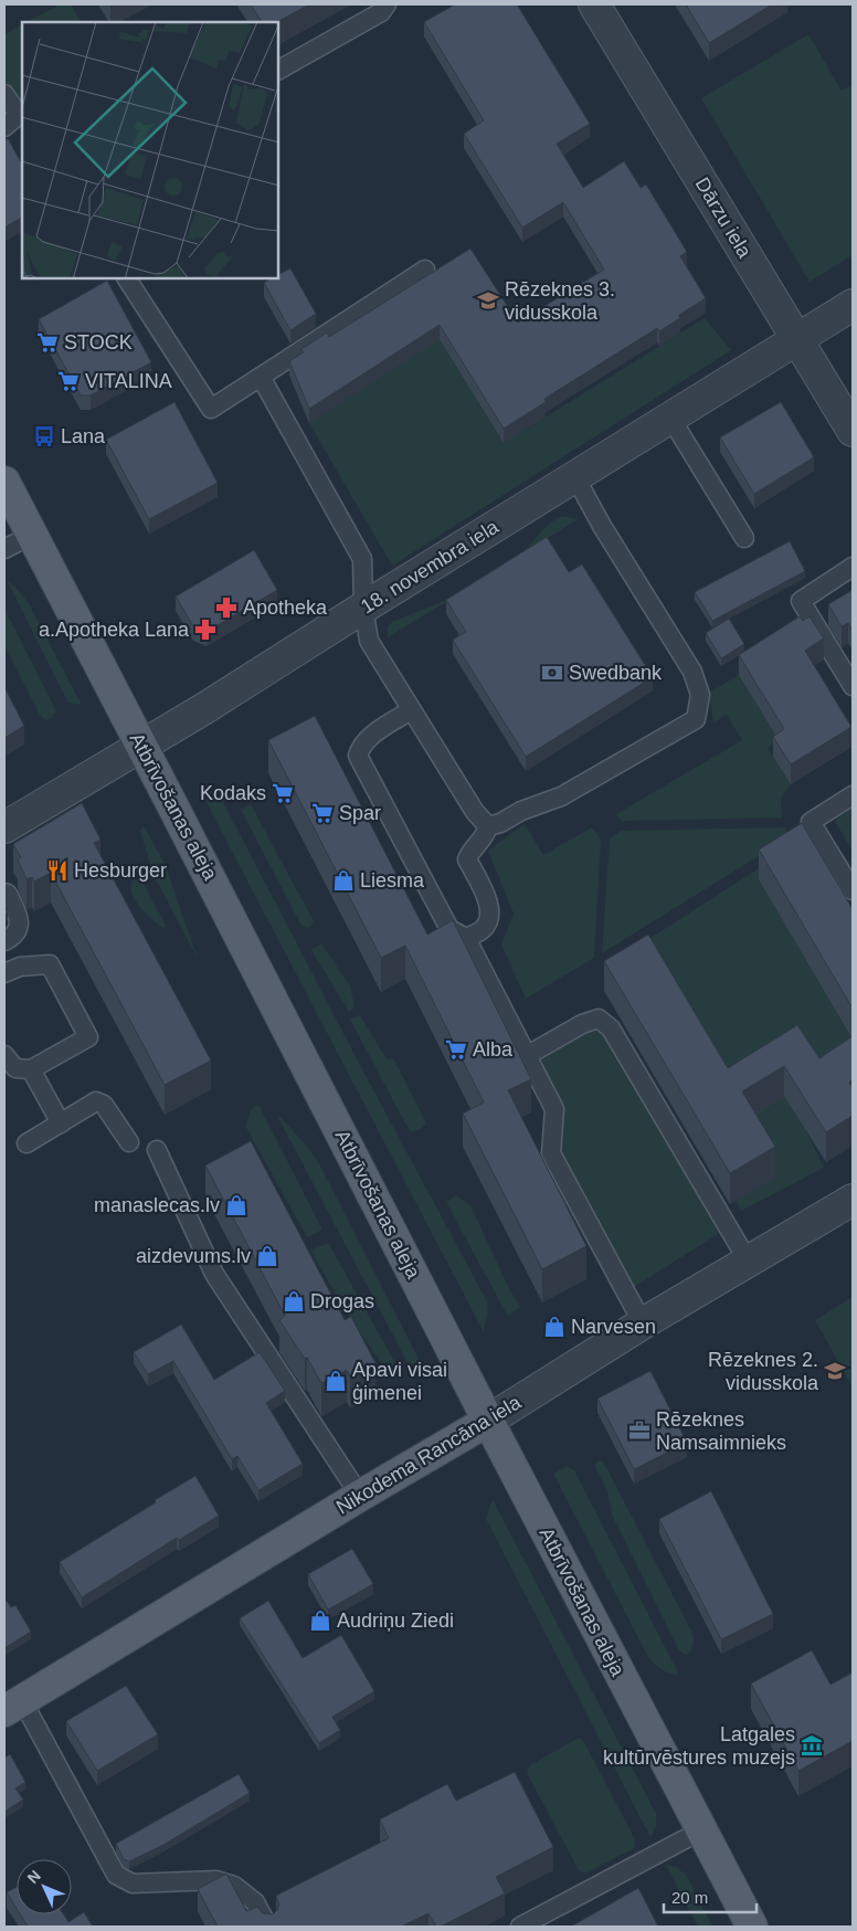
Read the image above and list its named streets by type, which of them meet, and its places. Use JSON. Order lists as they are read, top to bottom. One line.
{"streets":{"main road":["Atbrīvošanas aleja","Nikodema Rancāna iela"],"street":["Dārzu iela","18. novembra iela"]},"crossings":[["Dārzu iela","18. novembra iela"],["18. novembra iela","Atbrīvošanas aleja"],["Atbrīvošanas aleja","Nikodema Rancāna iela"]],"places":{"school or university":["Rēzeknes 3. vidusskola","Rēzeknes 2. vidusskola"],"supermarket":["STOCK","VITALINA","Kodaks","Spar","Alba"],"bus stop":["Lana"],"pharmacy":["Apotheka","a.Apotheka Lana"],"bank":["Swedbank"],"restaurant":["Hesburger"],"shop":["Liesma","manaslecas.lv","aizdevums.lv","Drogas","Narvesen","Apavi visai ģimenei","Audriņu Ziedi"],"office":["Rēzeknes Namsaimnieks"],"museum":["Latgales kultūrvēstures muzejs"]},"scale_bar":"20 m","north":"top left"}
